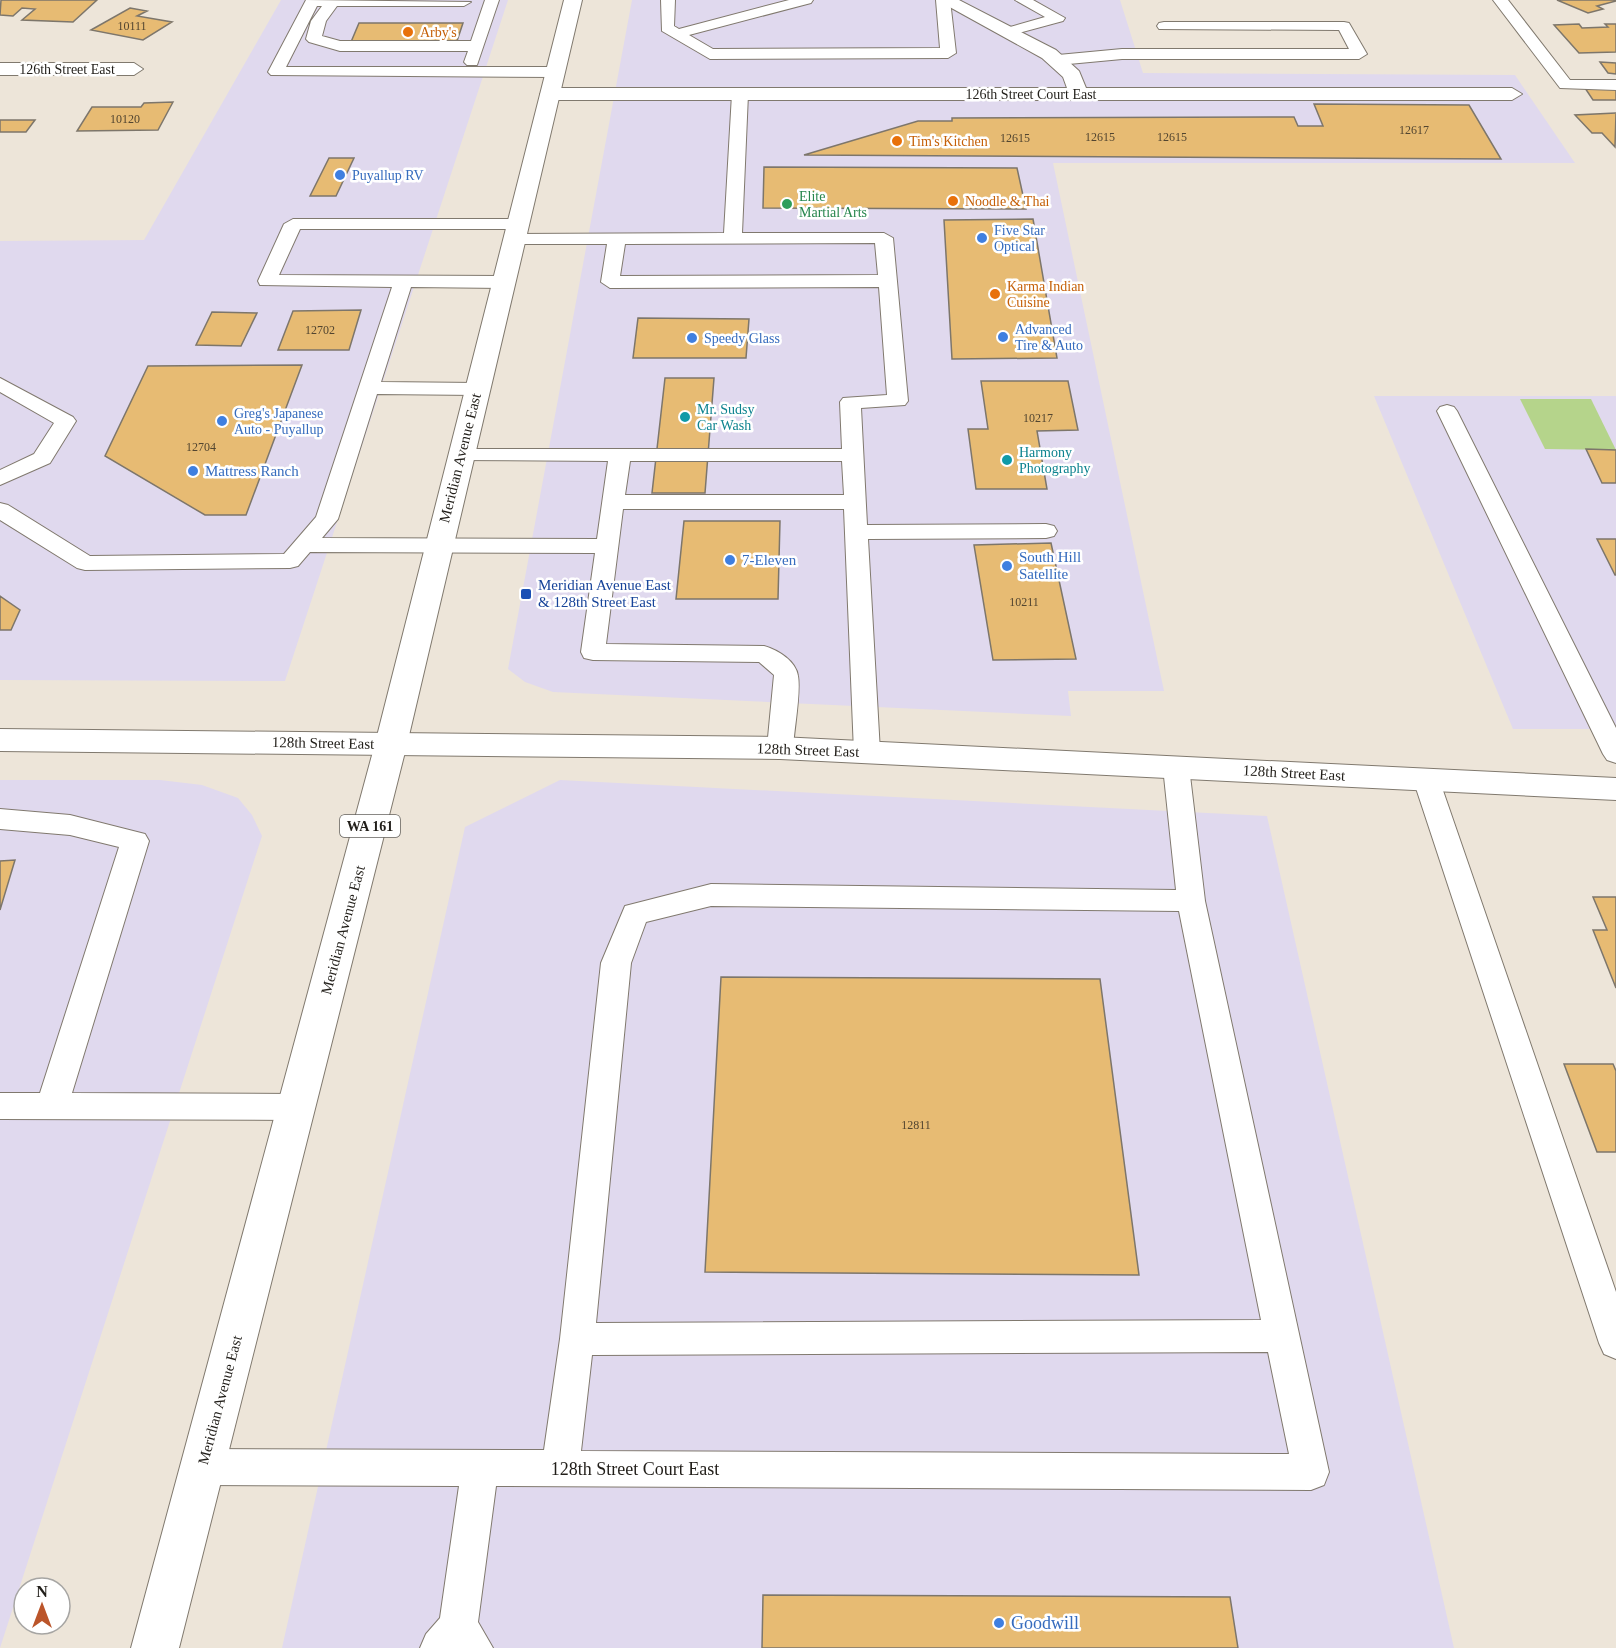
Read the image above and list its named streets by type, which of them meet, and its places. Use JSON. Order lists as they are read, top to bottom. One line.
{"streets":{"street":["126th Street East","126th Street Court East","Meridian Avenue East","128th Street East","WA 161"],"lane":["128th Street Court East"]},"crossings":[["126th Street Court East","Meridian Avenue East"],["Meridian Avenue East","128th Street East"],["Meridian Avenue East","128th Street Court East"]],"places":{"other":["Arby's","Tim's Kitchen","Puyallup RV","Noodle & Thai","Elite Martial Arts","Five Star Optical","Karma Indian Cuisine","Advanced Tire & Auto","Speedy Glass","Mr. Sudsy Car Wash","Greg's Japanese Auto - Puyallup","Harmony Photography","Mattress Ranch","7-Eleven","South Hill Satellite","Goodwill"],"transit":["Meridian Avenue East & 128th Street East"]},"house_numbers":["10111","10120","12617","12615","12615","12615","12702","10217","12704","10211","12811"],"north":"top"}
